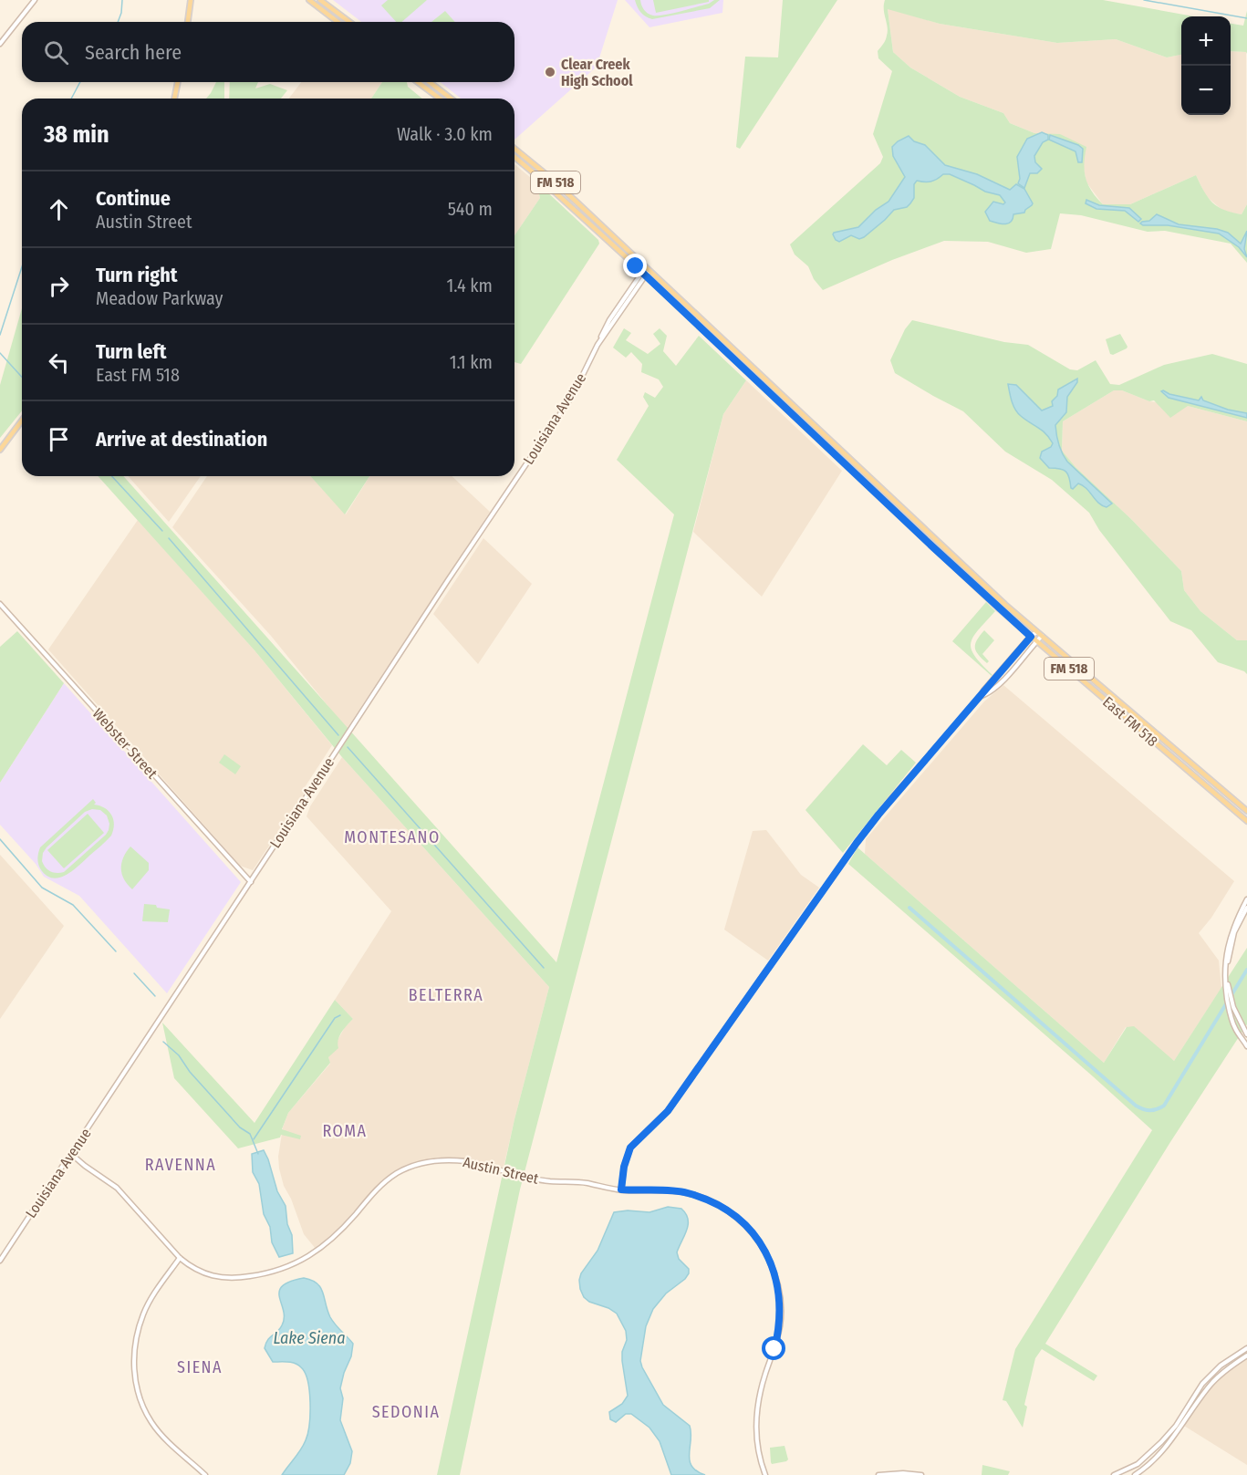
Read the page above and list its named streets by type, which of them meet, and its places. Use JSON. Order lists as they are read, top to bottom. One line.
{"streets":{"main road":["FM 518","East FM 518"],"street":["Louisiana Avenue","Webster Street","Austin Street"]},"crossings":[["Louisiana Avenue","East FM 518"],["Louisiana Avenue","Webster Street"],["Louisiana Avenue","Austin Street"]],"districts":["MONTESANO","BELTERRA","ROMA","RAVENNA","SIENA","SEDONIA"],"water":["Lake Siena"],"places":["Clear Creek High School"],"page":{"map_buttons":["+","−"],"search":"Search here","heading":["38 min","Walk · 3.0 km"],"list":[["Continue","Austin Street","540 m"],["Turn right","Meadow Parkway","1.4 km"],["Turn left","East FM 518","1.1 km"],"Arrive at destination"]}}
